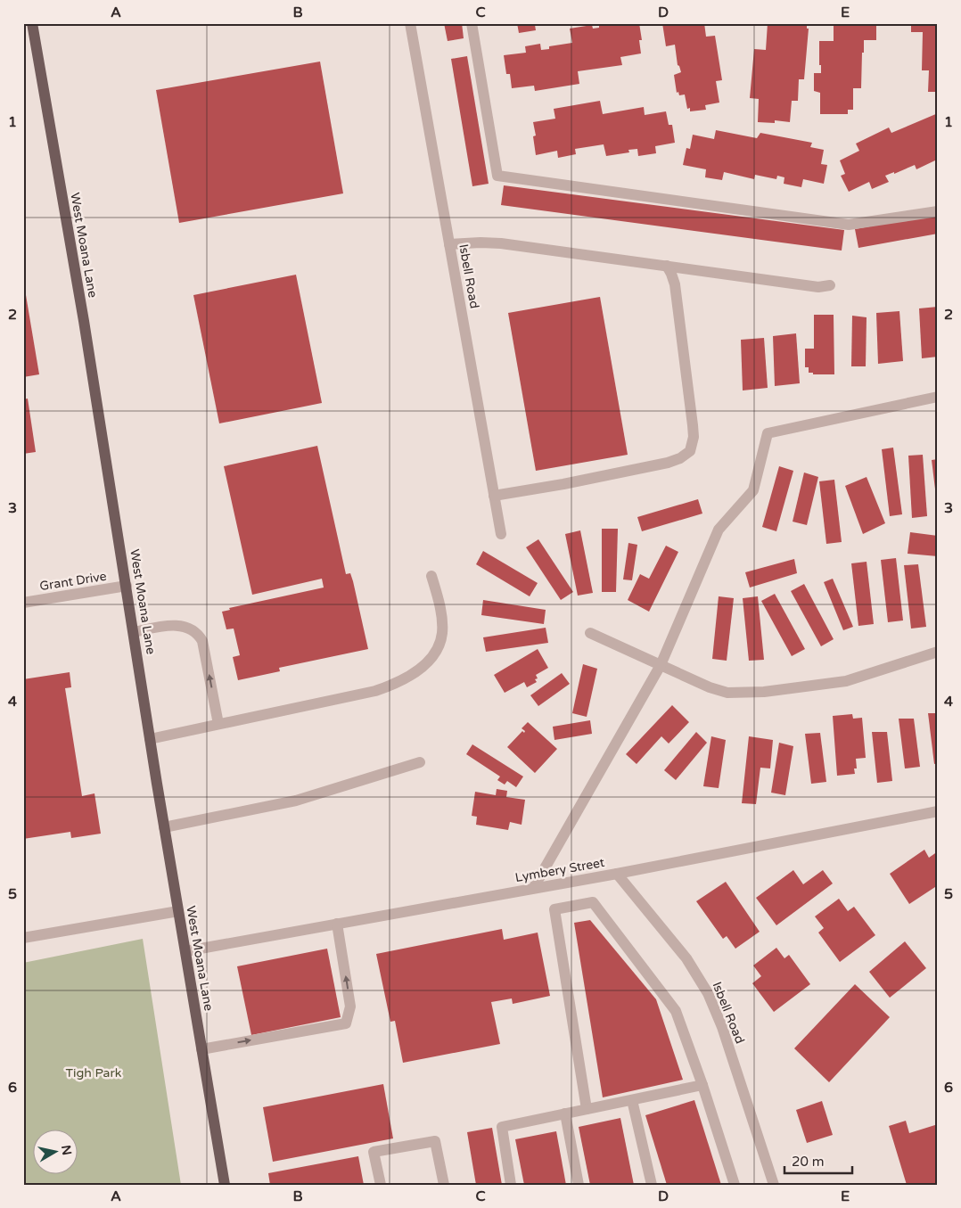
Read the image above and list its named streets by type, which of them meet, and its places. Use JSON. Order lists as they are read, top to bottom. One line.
{"streets":{"main road":["West Moana Lane"],"street":["Isbell Road","Grant Drive","Lymbery Street"]},"crossings":[["West Moana Lane","Grant Drive"],["West Moana Lane","Lymbery Street"],["Isbell Road","Lymbery Street"]],"parks":["Tigh Park"],"scale_bar":"20 m","north":"right","grid":{"columns":["A","B","C","D","E"],"rows":["1","2","3","4","5","6"]}}
